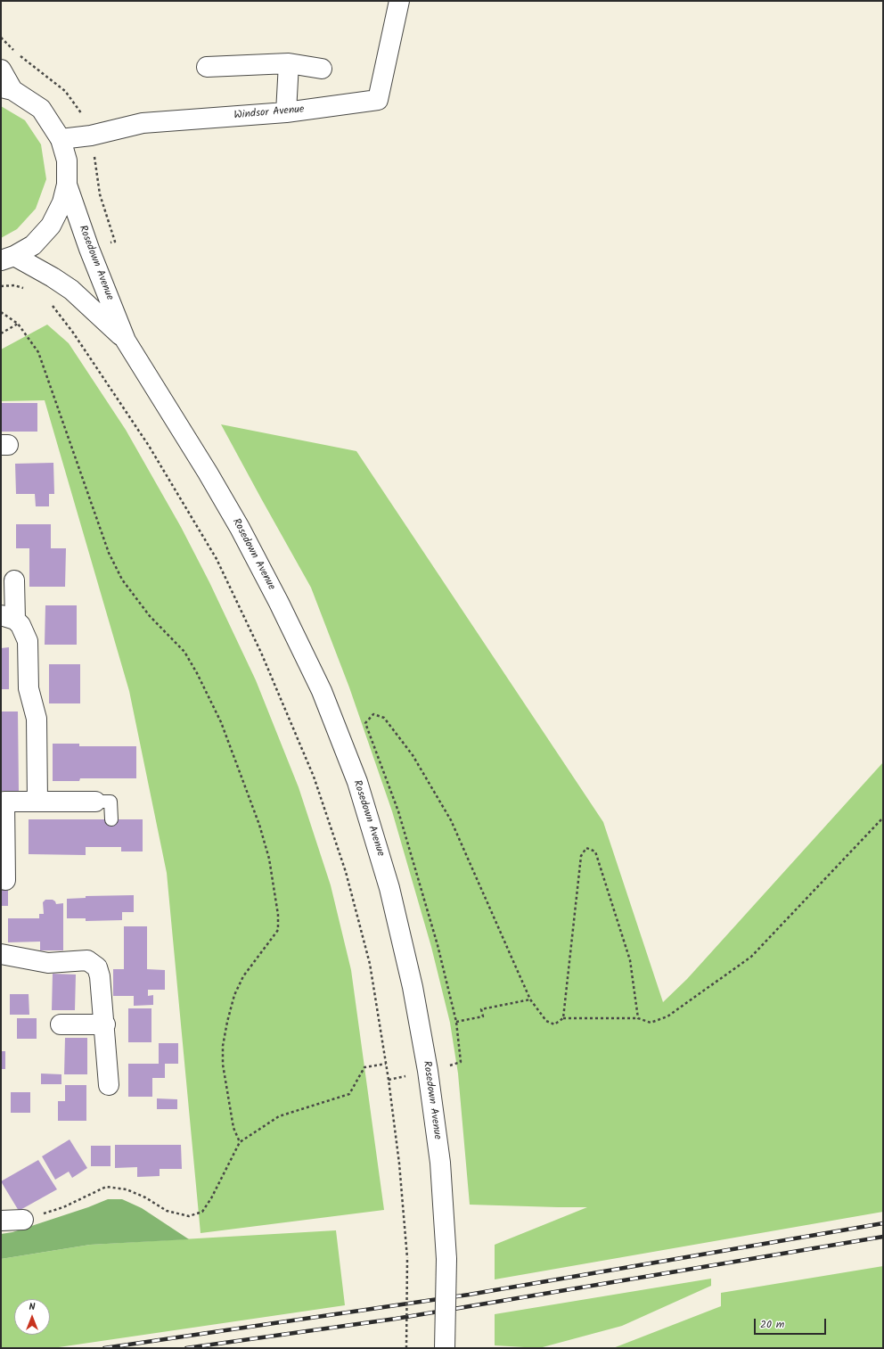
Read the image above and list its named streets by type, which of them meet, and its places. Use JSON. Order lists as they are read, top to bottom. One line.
{"streets":{"street":["Windsor Avenue","Rosedown Avenue"]},"scale_bar":"20 m","north":"top"}
